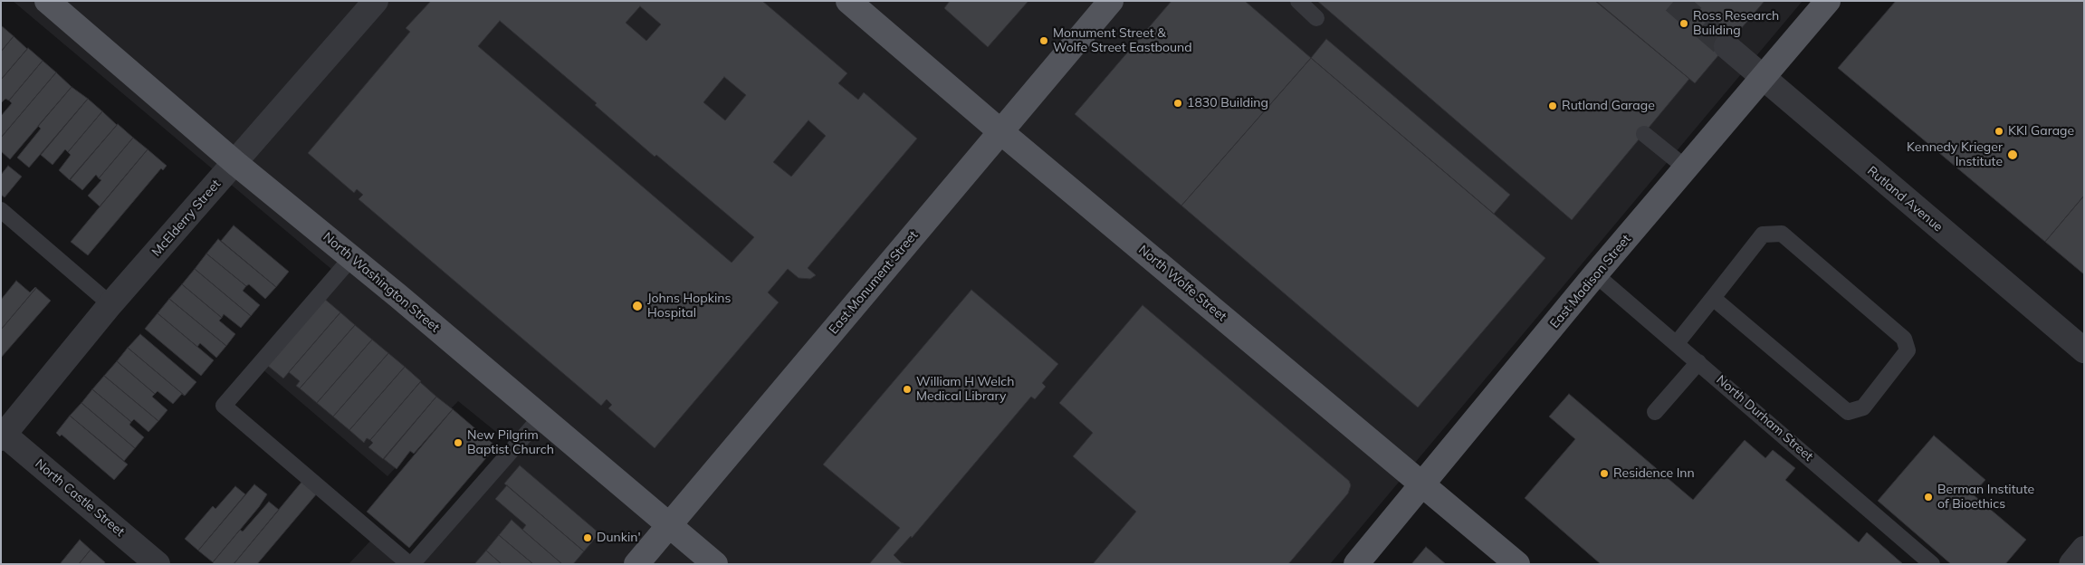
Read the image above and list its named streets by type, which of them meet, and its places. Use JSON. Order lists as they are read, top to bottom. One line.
{"streets":{"main road":["East Madison Street","North Washington Street","East Monument Street","North Wolfe Street"],"street":["Rutland Avenue","McElderry Street","North Castle Street"],"lane":["North Durham Street"]},"crossings":[["Rutland Avenue","East Madison Street"],["McElderry Street","North Washington Street"],["McElderry Street","North Castle Street"],["East Madison Street","North Wolfe Street"],["East Madison Street","North Durham Street"],["North Washington Street","East Monument Street"],["East Monument Street","North Wolfe Street"]],"places":["Ross Research Building","Monument Street & Wolfe Street Eastbound","1830 Building","Rutland Garage","KKI Garage","Kennedy Krieger Institute","Johns Hopkins Hospital","William H Welch Medical Library","New Pilgrim Baptist Church","Residence Inn","Berman Institute of Bioethics","Dunkin'"]}
